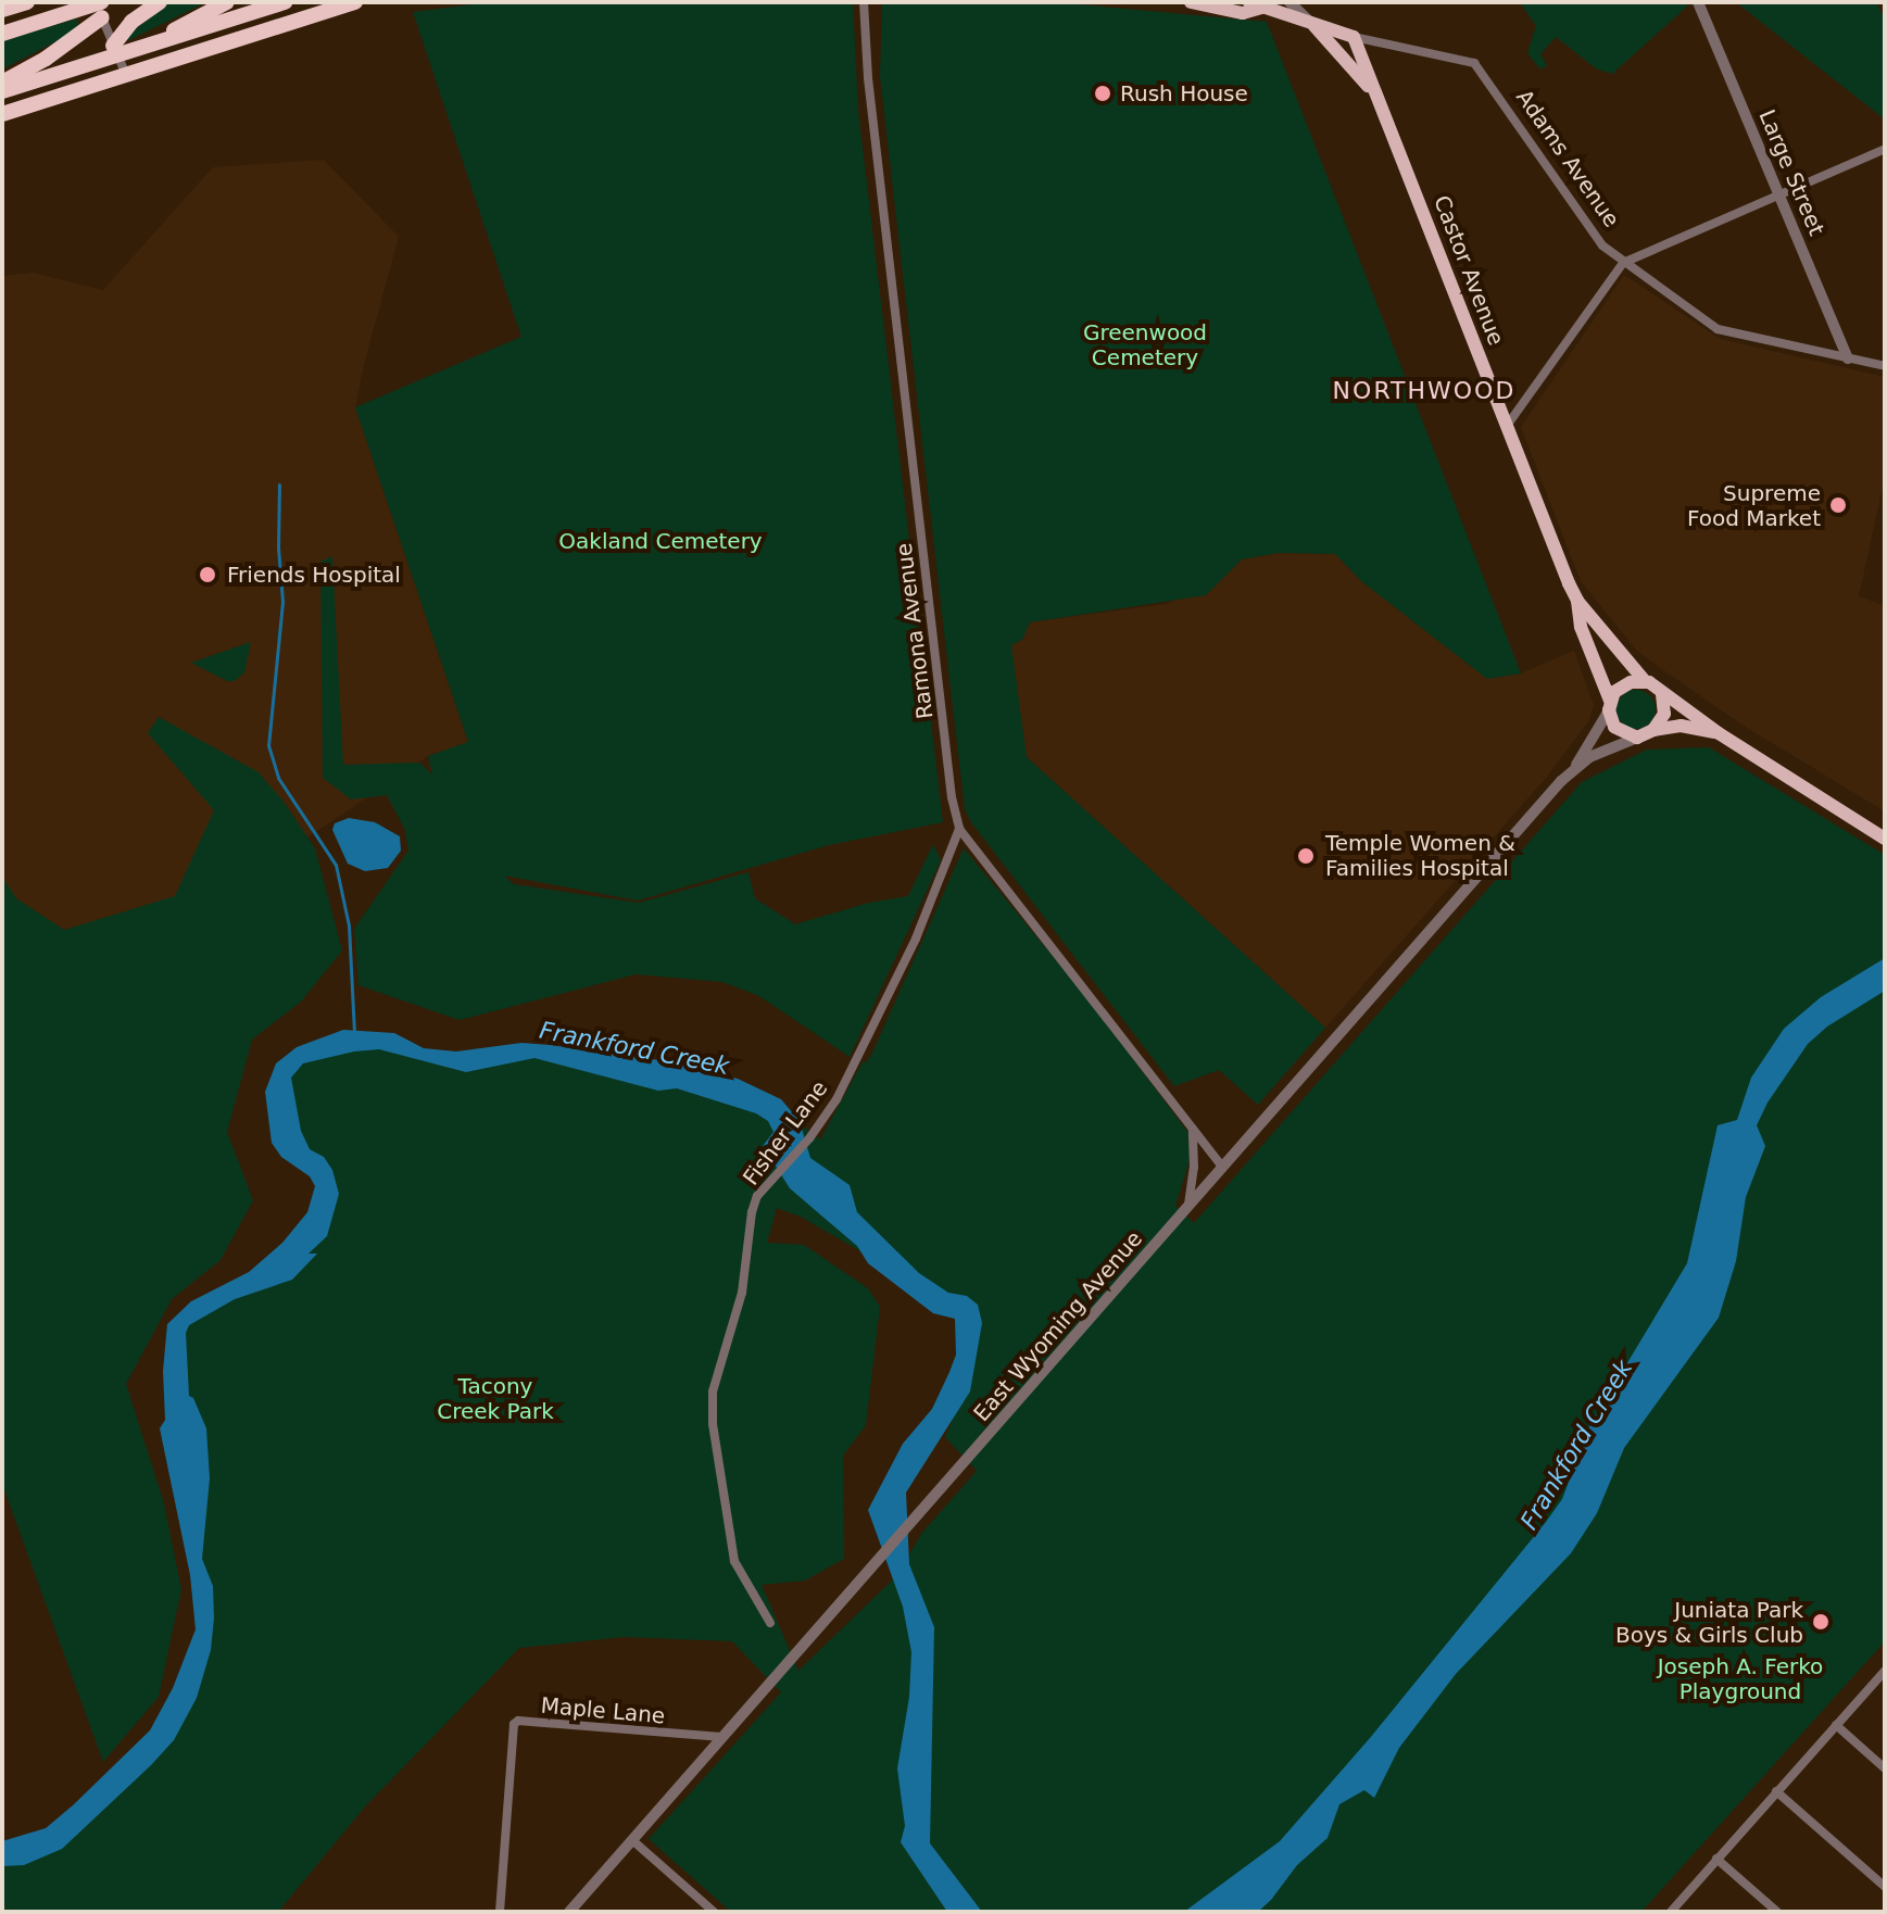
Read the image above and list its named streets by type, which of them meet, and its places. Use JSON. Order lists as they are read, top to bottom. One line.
{"streets":{"main road":["Adams Avenue","Castor Avenue"],"street":["Large Street","Ramona Avenue","Fisher Lane","East Wyoming Avenue","Maple Lane"]},"crossings":[["Adams Avenue","Large Street"],["Adams Avenue","Castor Avenue"],["Castor Avenue","East Wyoming Avenue"],["Ramona Avenue","Fisher Lane"],["Ramona Avenue","East Wyoming Avenue"],["East Wyoming Avenue","Maple Lane"]],"districts":["NORTHWOOD"],"water":["Frankford Creek"],"parks":["Greenwood Cemetery","Oakland Cemetery","Tacony Creek Park","Joseph A. Ferko Playground"],"places":["Rush House","Supreme Food Market","Friends Hospital","Temple Women & Families Hospital","Juniata Park Boys & Girls Club"]}
